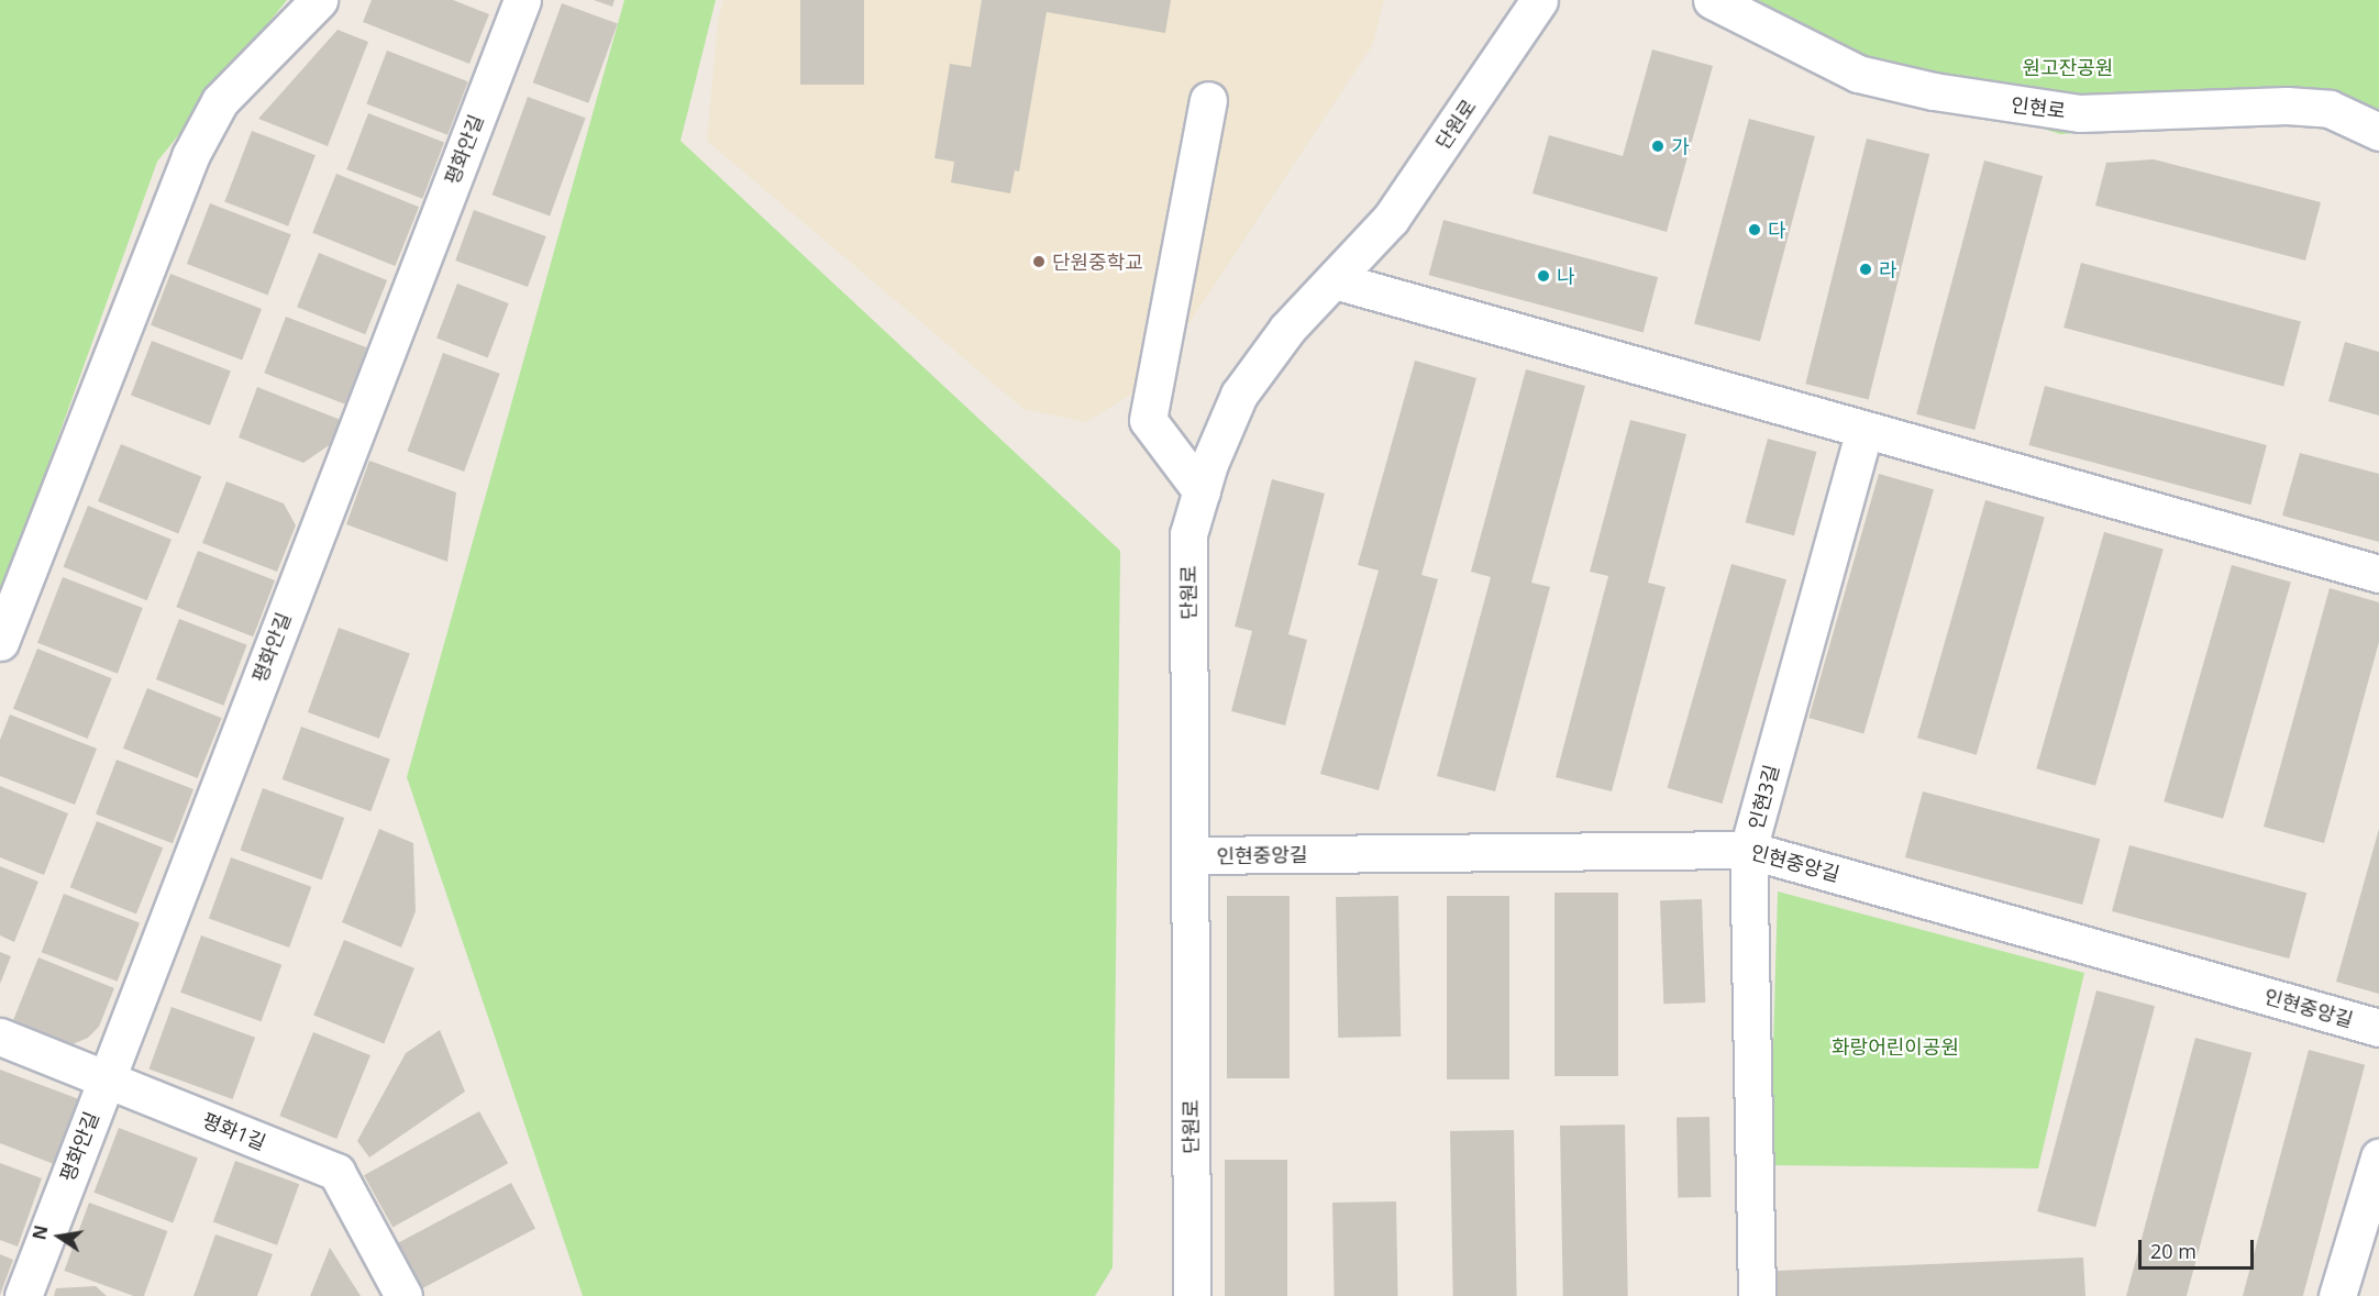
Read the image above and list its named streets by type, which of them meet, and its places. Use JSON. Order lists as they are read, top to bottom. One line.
{"streets":{"street":["인현로","단원로","평화안길","인현3길","인현중앙길","평화1길"]},"crossings":[["단원로","인현중앙길"],["평화안길","평화1길"],["인현3길","인현중앙길"]],"parks":["원고잔공원","화랑어린이공원"],"places":["가","다","단원중학교","라","나"],"scale_bar":"20 m","north":"left"}
